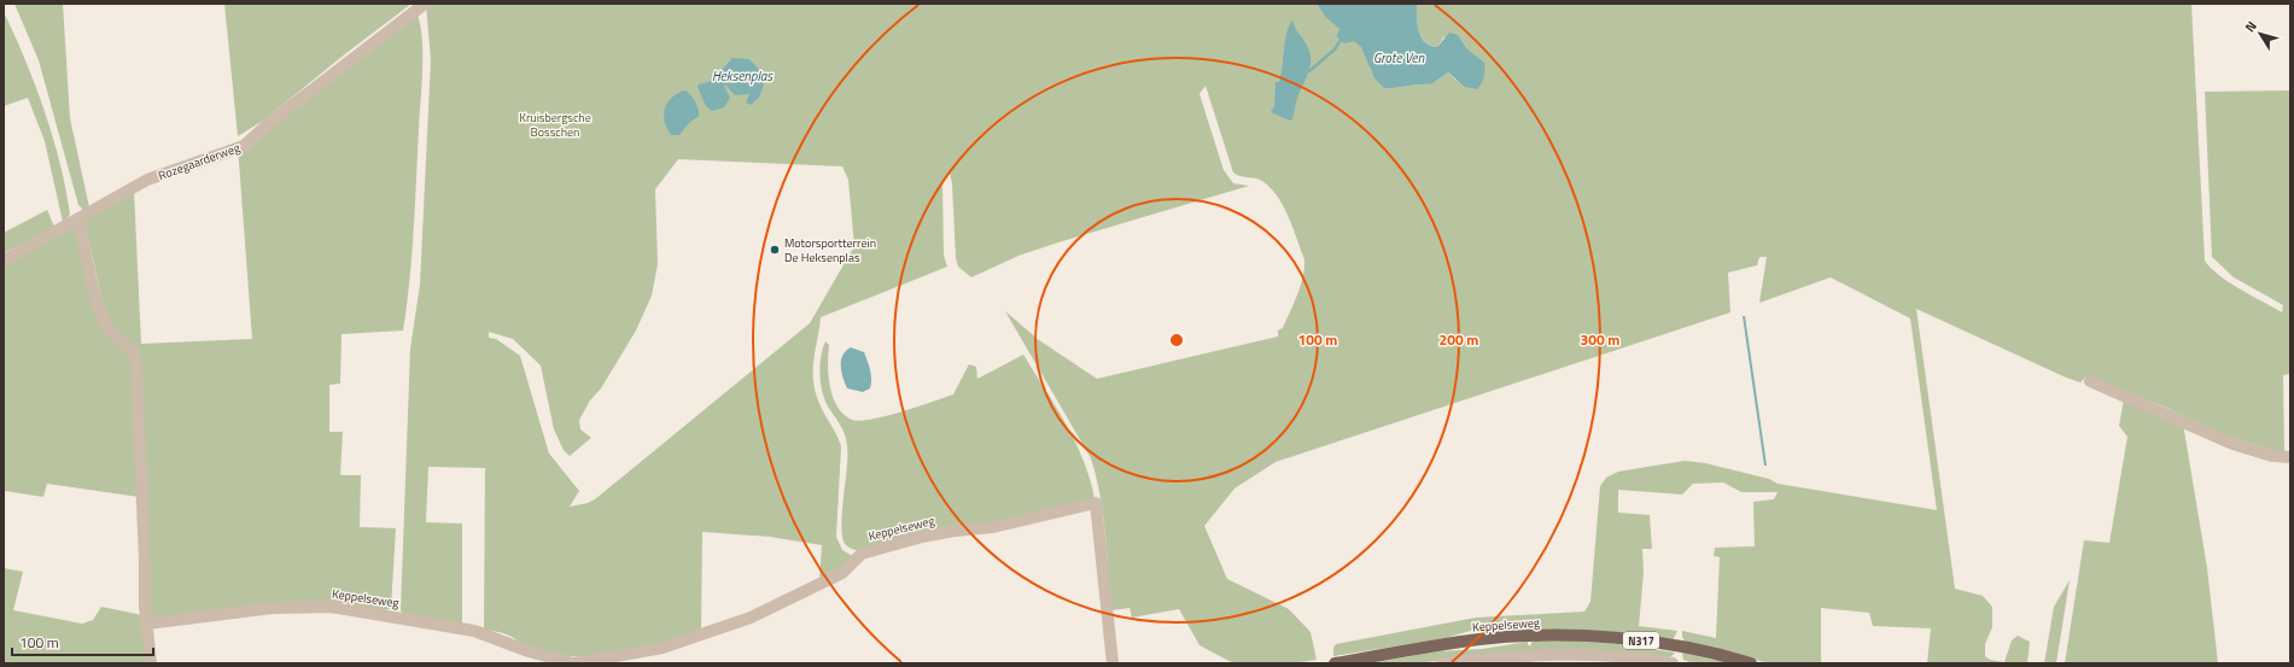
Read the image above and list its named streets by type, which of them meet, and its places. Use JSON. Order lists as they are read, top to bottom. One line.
{"streets":{"main road":["Keppelseweg","N317"],"street":["Rozegaarderweg"]},"water":["Grote Ven","Heksenplas"],"parks":["Kruisbergsche Bosschen"],"places":["Motorsportterrein De Heksenplas"],"scale_bar":"100 m","north":"top left","rings":["100 m","200 m","300 m"]}
